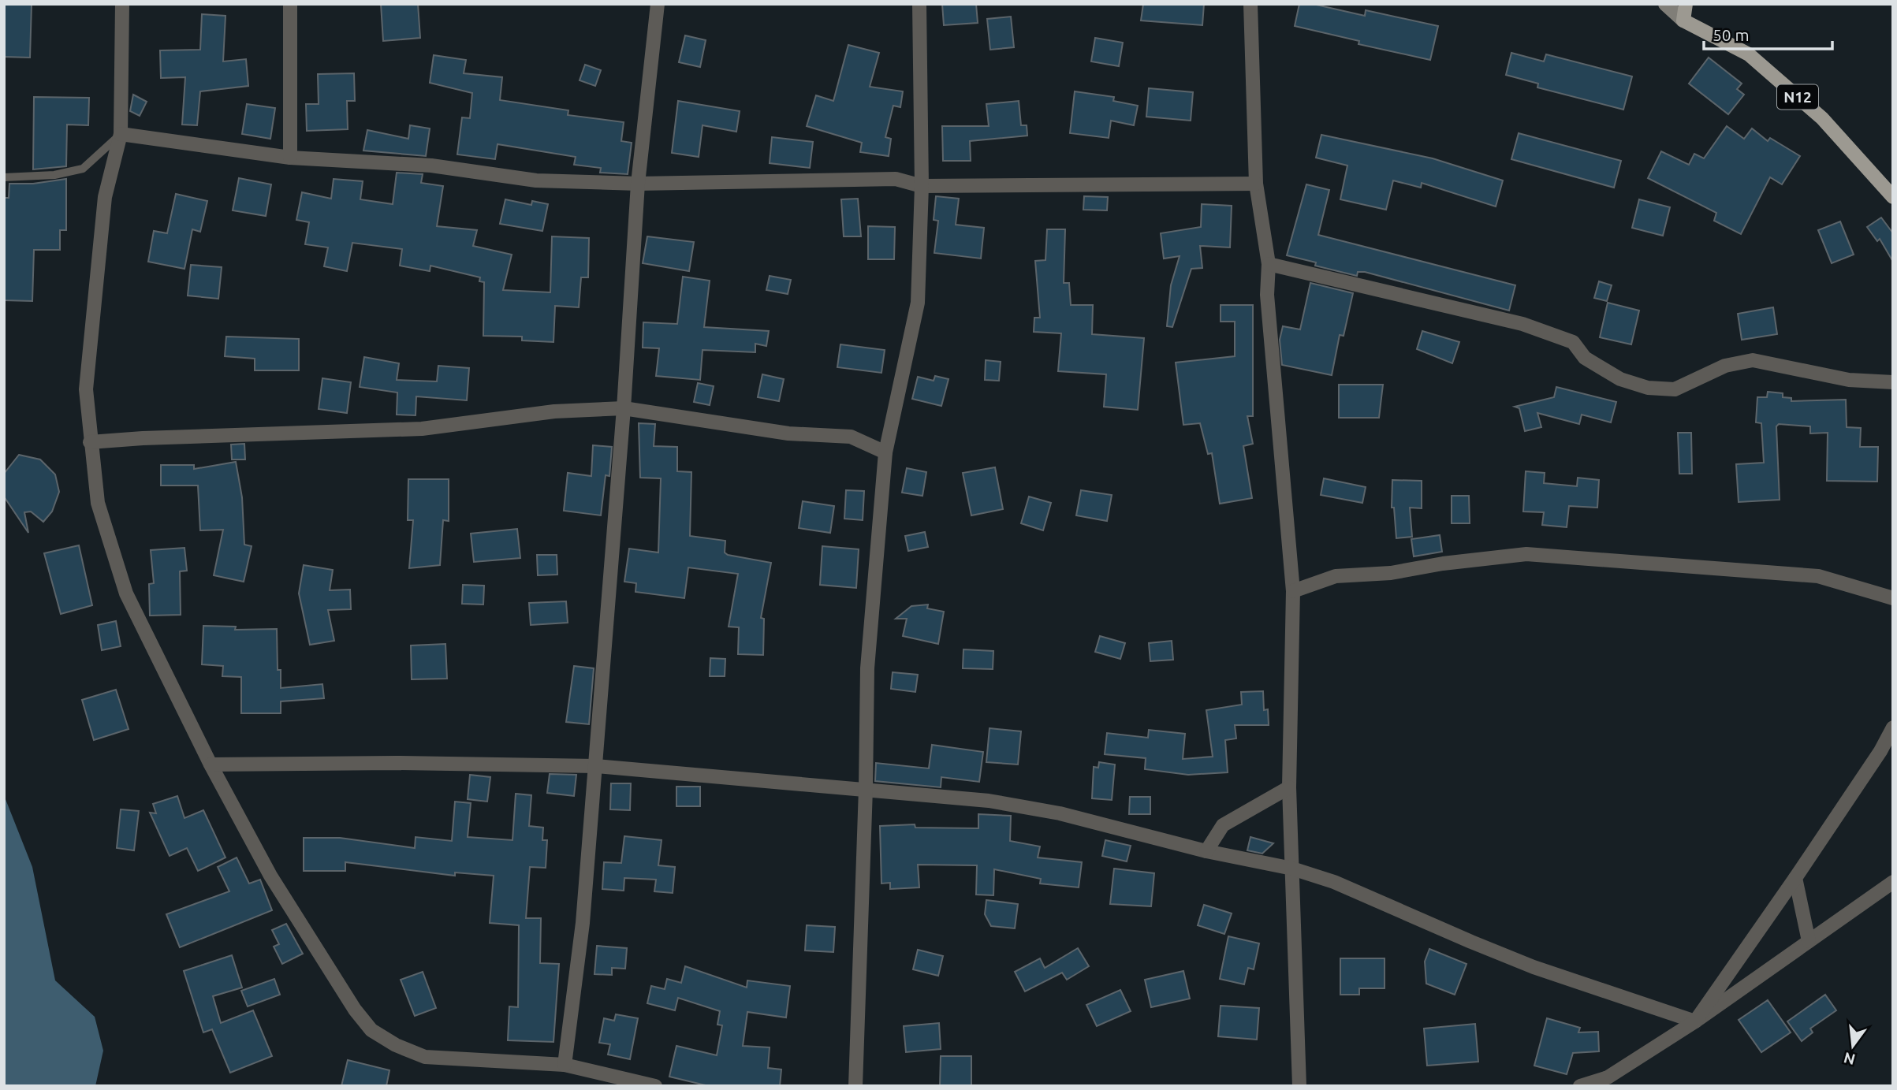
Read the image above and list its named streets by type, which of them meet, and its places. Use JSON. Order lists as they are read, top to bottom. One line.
{"streets":{"main road":["N12"]},"scale_bar":"50 m","north":"bottom"}
